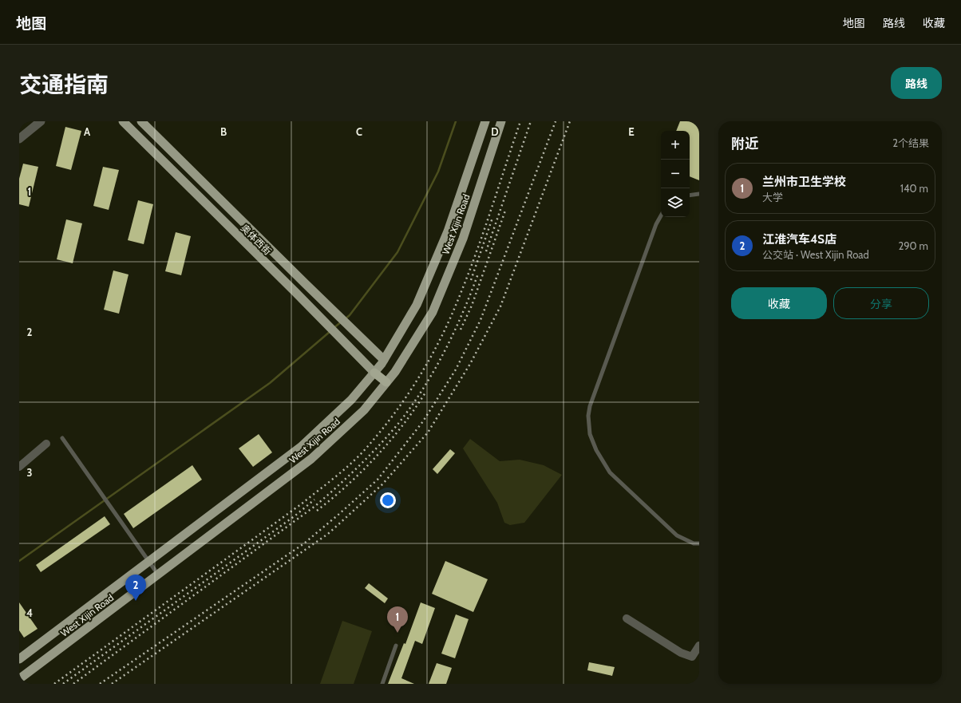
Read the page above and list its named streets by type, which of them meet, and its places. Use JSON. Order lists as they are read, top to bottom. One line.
{"streets":{"main road":["West Xijin Road","奥体西街"]},"crossings":[["West Xijin Road","奥体西街"]],"page":{"header":"地图","nav":["地图","路线","收藏"],"title":"交通指南","buttons":["路线",["收藏","分享"]],"heading":["附近","2个结果"],"map_buttons":["+","−"],"list":[{"mark":"1","name":"兰州市卫生学校","note":"大学","value":"140 m"},{"mark":"2","name":"江淮汽车4S店","note":"公交站 · West Xijin Road","value":"290 m"}],"pins":["2","1"]},"grid":{"columns":["A","B","C","D","E"],"rows":["1","2","3","4"]}}
